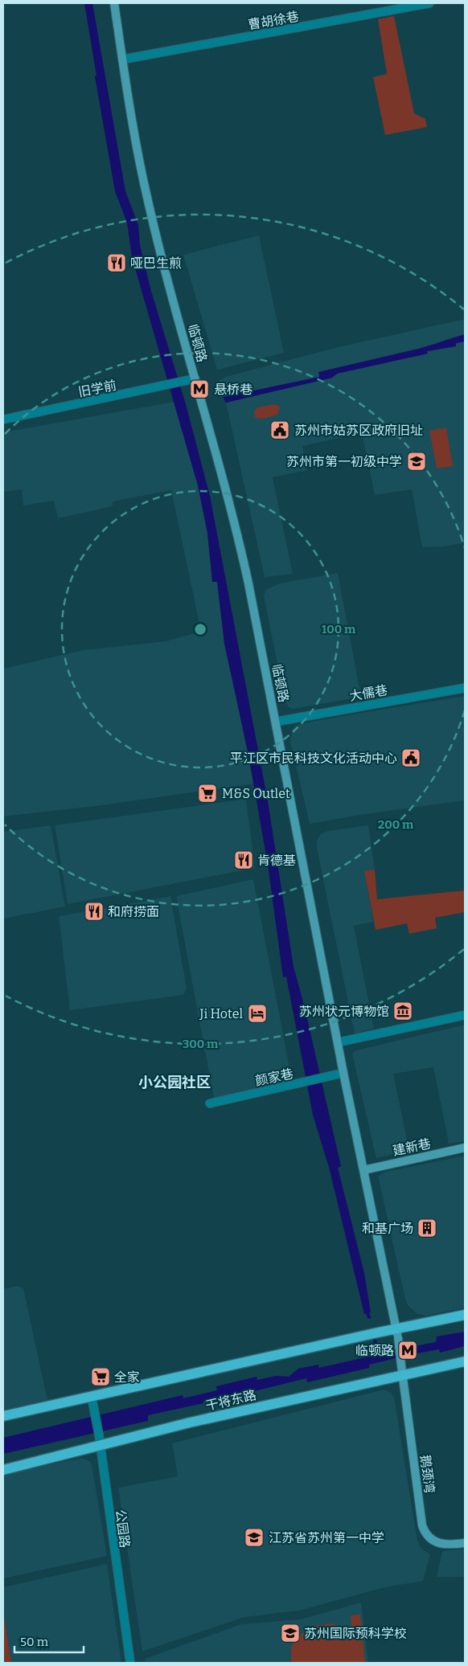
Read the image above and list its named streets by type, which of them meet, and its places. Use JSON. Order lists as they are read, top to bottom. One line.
{"streets":{"main road":["临顿路","建新巷","干将东路","鹅颈湾"],"street":["曹胡徐巷","旧学前","大儒巷","颜家巷","公园路"]},"crossings":[["曹胡徐巷","临顿路"],["临顿路","旧学前"],["临顿路","大儒巷"],["临顿路","颜家巷"],["临顿路","建新巷"],["临顿路","干将东路"],["临顿路","鹅颈湾"],["干将东路","鹅颈湾"],["干将东路","公园路"]],"districts":["小公园社区"],"places":{"restaurant":["哑巴生煎","肯德基","和府捞面"],"metro station":["悬桥巷","临顿路"],"public building":["苏州市姑苏区政府旧址","平江区市民科技文化活动中心"],"school or university":["苏州市第一初级中学","江苏省苏州第一中学","苏州国际预科学校"],"supermarket":["M&S Outlet","全家"],"museum":["苏州状元博物馆"],"hotel":["Ji Hotel"],"building":["和基广场"]},"scale_bar":"50 m","rings":["100 m","200 m","300 m"]}
